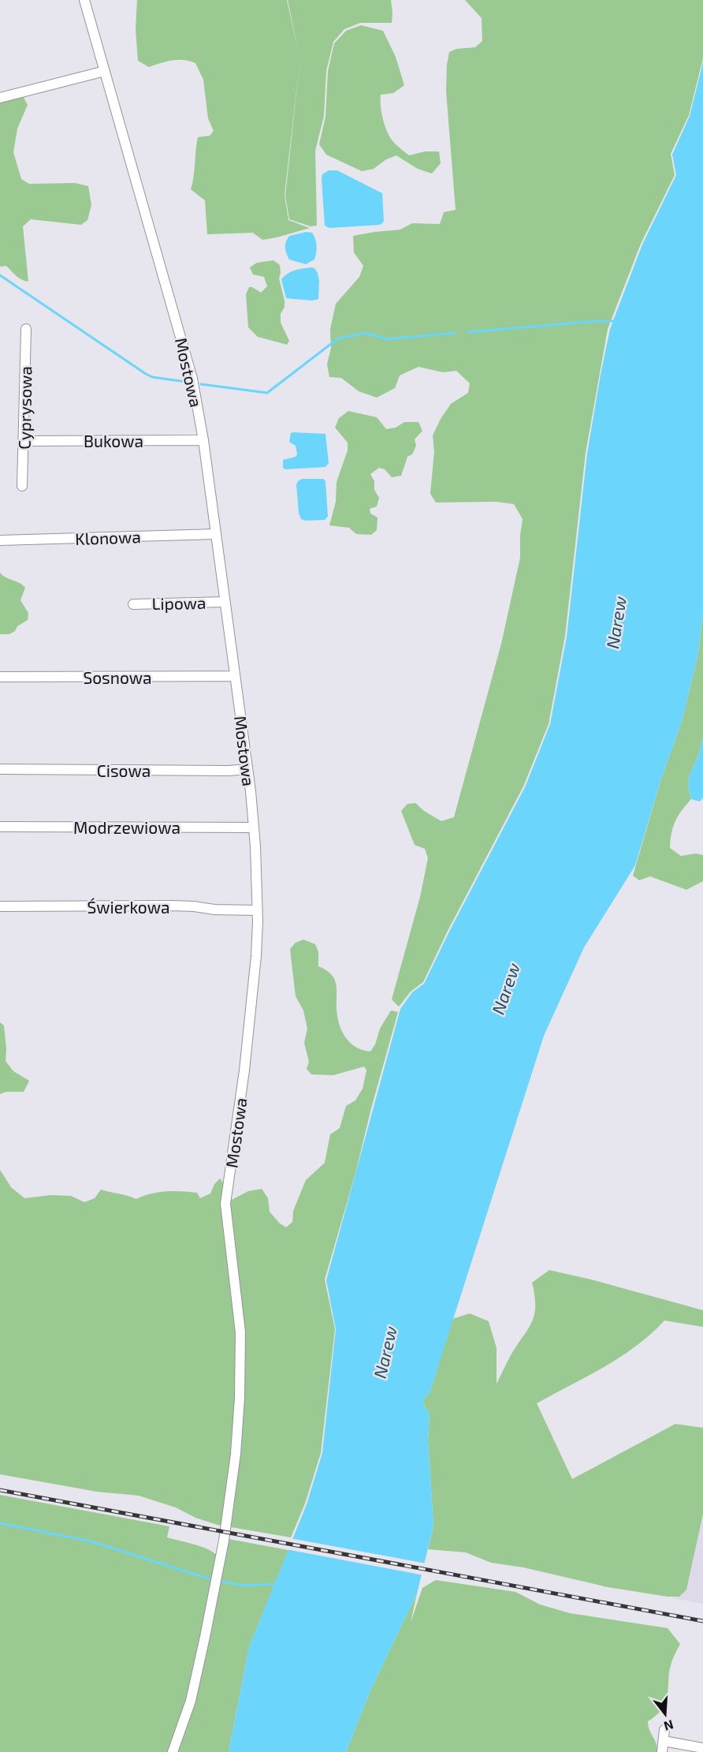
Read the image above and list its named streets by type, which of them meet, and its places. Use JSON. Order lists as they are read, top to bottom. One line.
{"streets":{"street":["Mostowa","Cyprysowa","Bukowa","Klonowa","Lipowa","Sosnowa","Cisowa","Modrzewiowa","Świerkowa"]},"crossings":[["Mostowa","Bukowa"],["Mostowa","Klonowa"],["Mostowa","Lipowa"],["Mostowa","Sosnowa"],["Mostowa","Cisowa"],["Mostowa","Modrzewiowa"],["Mostowa","Świerkowa"],["Cyprysowa","Bukowa"]],"water":["Narew"],"north":"bottom"}
